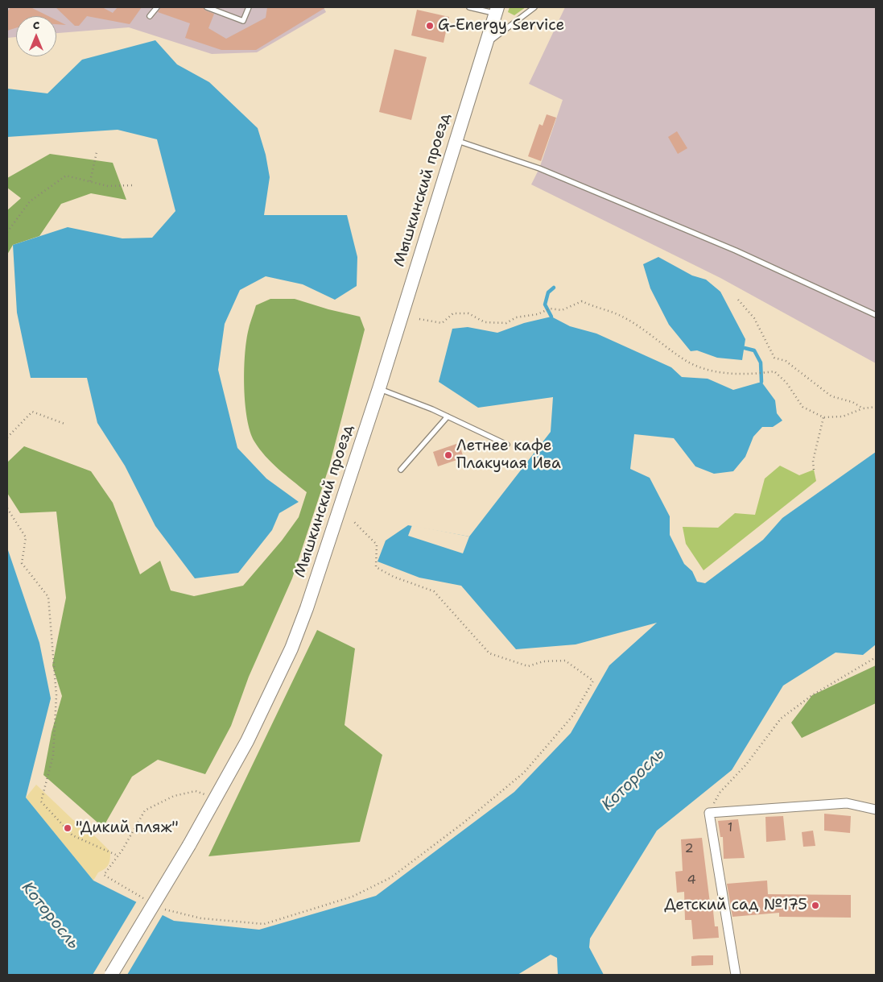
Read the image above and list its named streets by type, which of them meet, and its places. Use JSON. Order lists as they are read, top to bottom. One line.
{"streets":{"main road":["Мышкинский проезд"]},"water":["Которосль"],"places":["G-Energy Service","Летнее кафе Плакучая Ива","\"Дикий пляж\"","Детский сад №175"],"house_numbers":["1","2","4"],"north":"top"}
